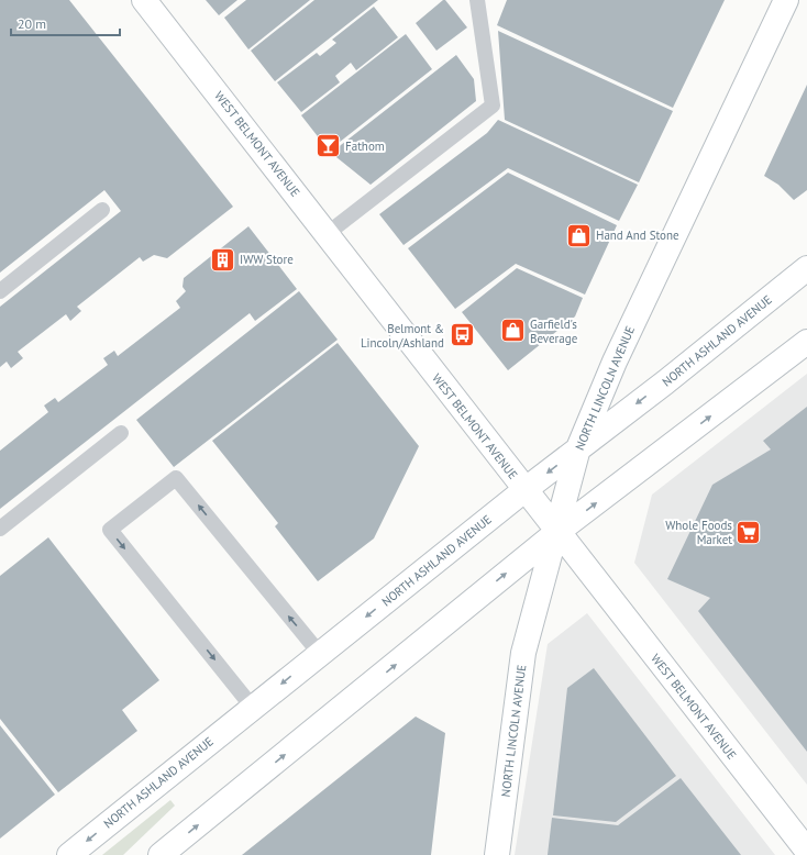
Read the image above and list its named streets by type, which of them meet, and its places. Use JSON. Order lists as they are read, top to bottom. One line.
{"streets":{"main road":["WEST BELMONT AVENUE","NORTH ASHLAND AVENUE","NORTH LINCOLN AVENUE"]},"crossings":[["WEST BELMONT AVENUE","NORTH ASHLAND AVENUE"],["WEST BELMONT AVENUE","NORTH LINCOLN AVENUE"],["NORTH ASHLAND AVENUE","NORTH LINCOLN AVENUE"]],"places":{"bar":["Fathom"],"shop":["Hand And Stone","Garfield's Beverage"],"building":["IWW Store"],"bus stop":["Belmont & Lincoln/Ashland"],"supermarket":["Whole Foods Market"]},"scale_bar":"20 m"}
